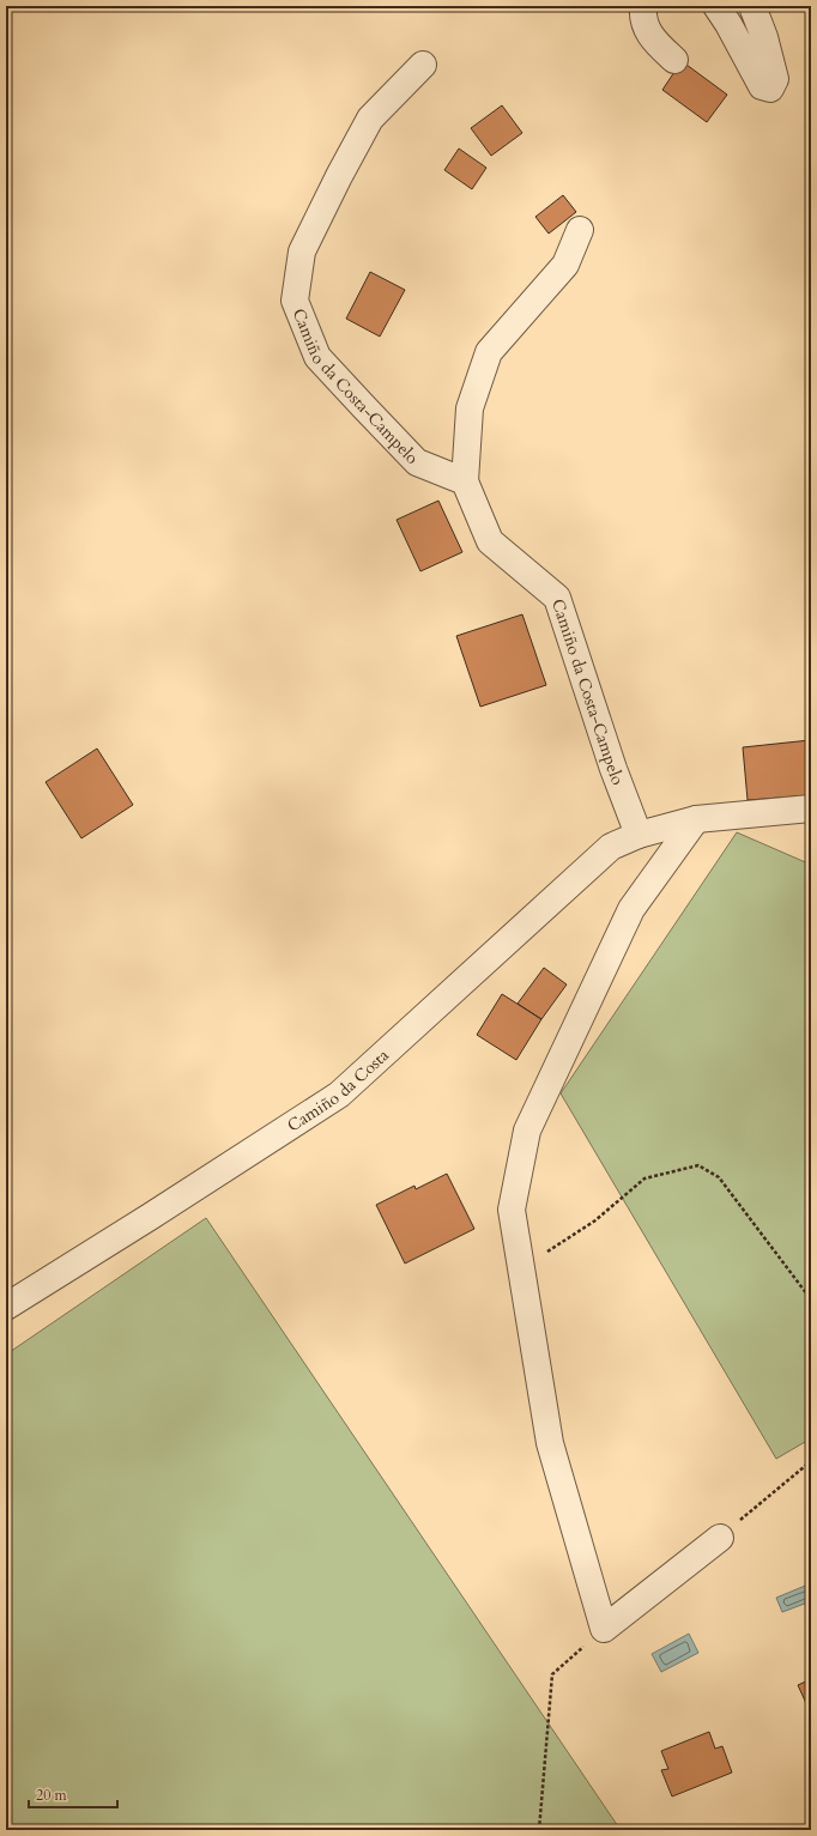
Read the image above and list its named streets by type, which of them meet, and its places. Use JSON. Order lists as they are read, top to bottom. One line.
{"streets":{"street":["Camiño da Costa-Campelo","Camiño da Costa"]},"crossings":[["Camiño da Costa-Campelo","Camiño da Costa"]],"scale_bar":"20 m"}
